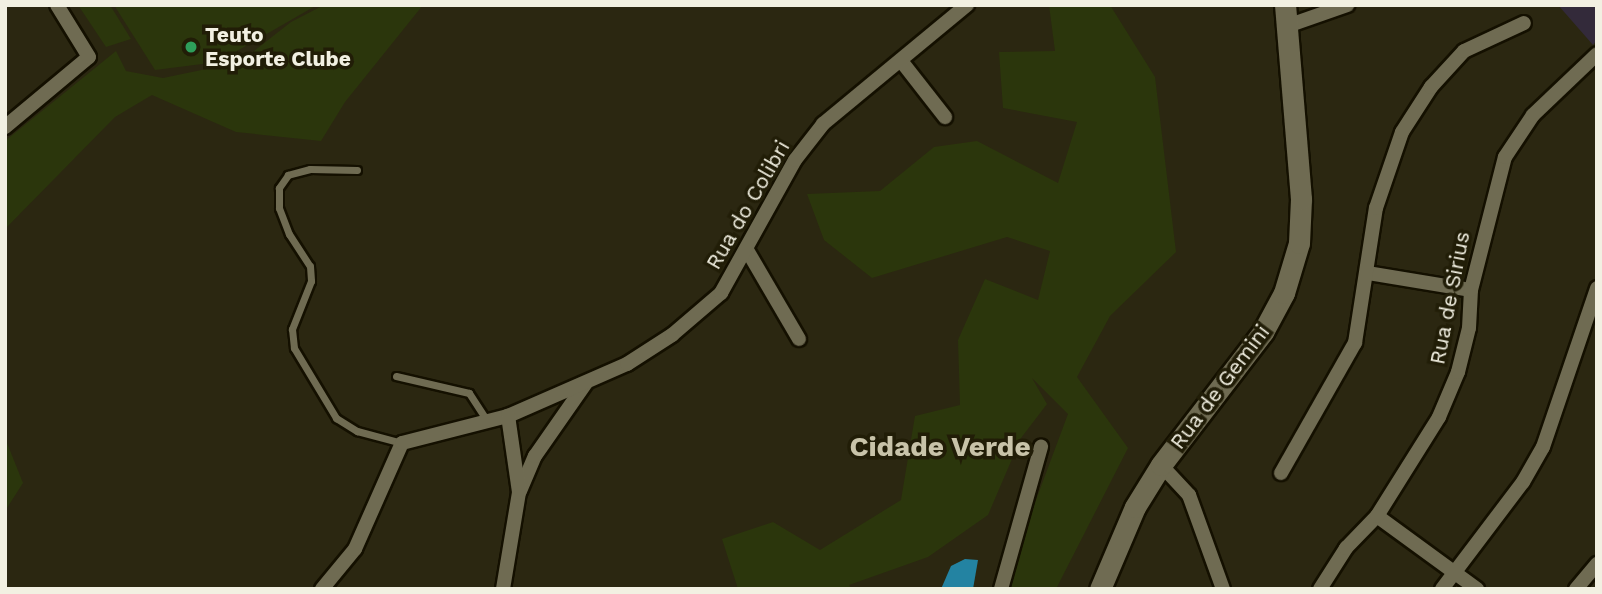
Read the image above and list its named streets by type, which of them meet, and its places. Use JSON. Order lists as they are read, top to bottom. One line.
{"streets":{"street":["Rua do Colibri","Rua de Sirius","Rua de Gemini"]},"districts":["Cidade Verde"],"places":["Teuto Esporte Clube"]}
